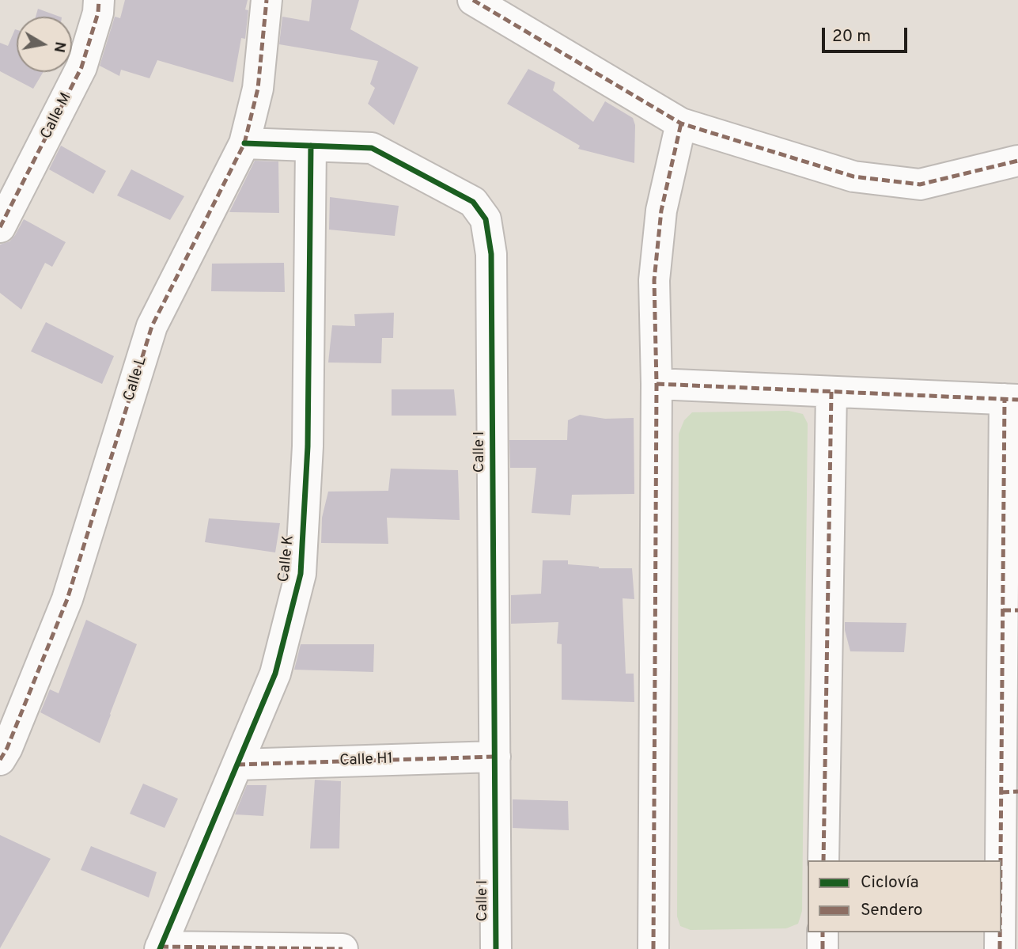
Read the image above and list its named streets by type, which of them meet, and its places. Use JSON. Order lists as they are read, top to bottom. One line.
{"streets":{"street":["Calle M","Calle L","Calle I","Calle K","Calle H1"]},"crossings":[["Calle L","Calle I"],["Calle I","Calle K"],["Calle I","Calle H1"],["Calle K","Calle H1"]],"legend":["Ciclovía","Sendero"],"scale_bar":"20 m","north":"right"}
